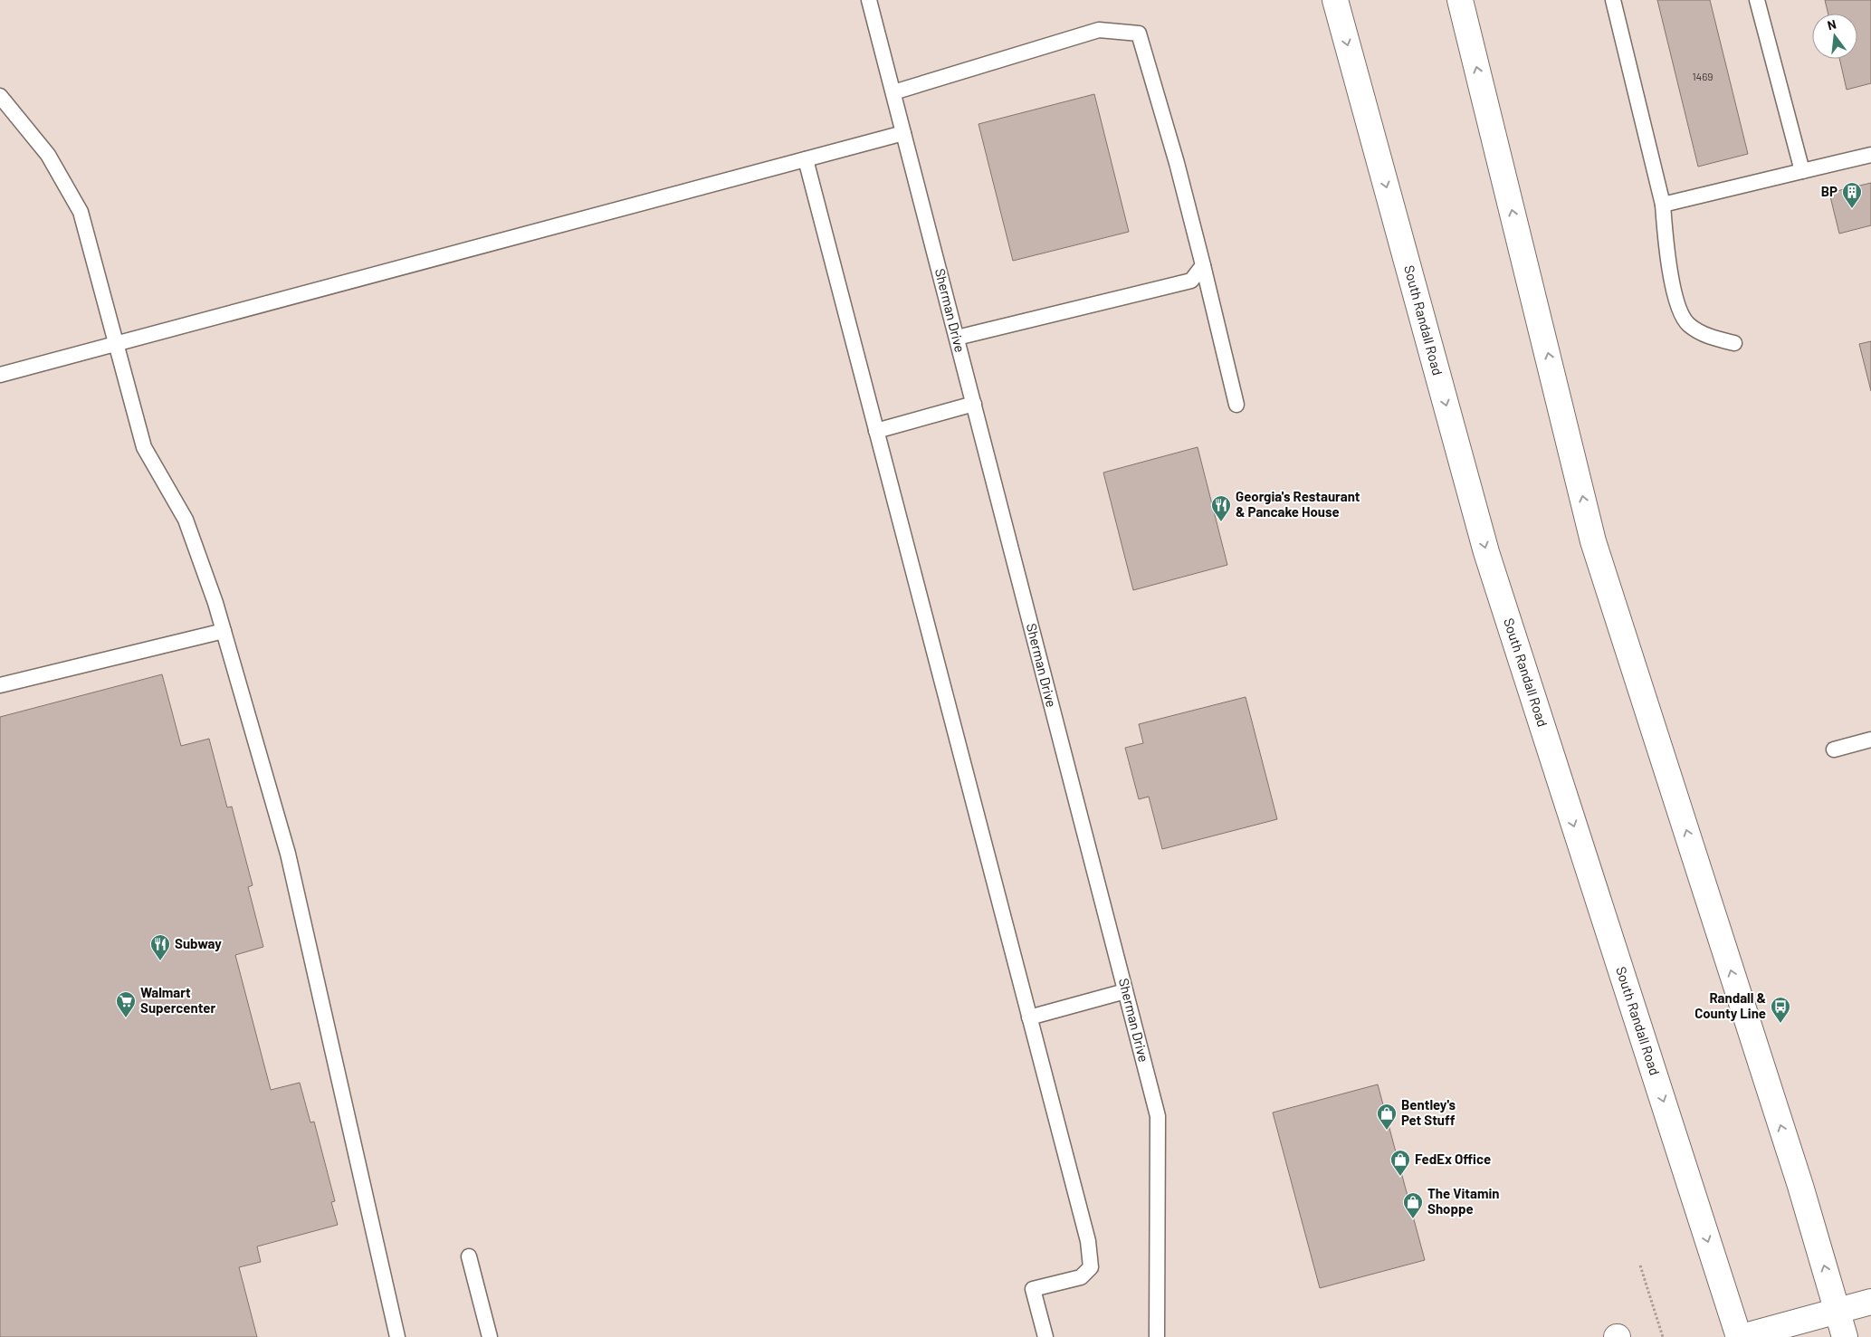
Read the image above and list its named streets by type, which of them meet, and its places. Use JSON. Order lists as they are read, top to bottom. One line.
{"streets":{"main road":["South Randall Road"],"lane":["Sherman Drive"]},"places":{"building":["BP"],"restaurant":["Georgia's Restaurant & Pancake House","Subway"],"supermarket":["Walmart Supercenter"],"bus stop":["Randall & County Line"],"shop":["Bentley's Pet Stuff","FedEx Office","The Vitamin Shoppe"]},"house_numbers":["1469"],"north":"top"}
